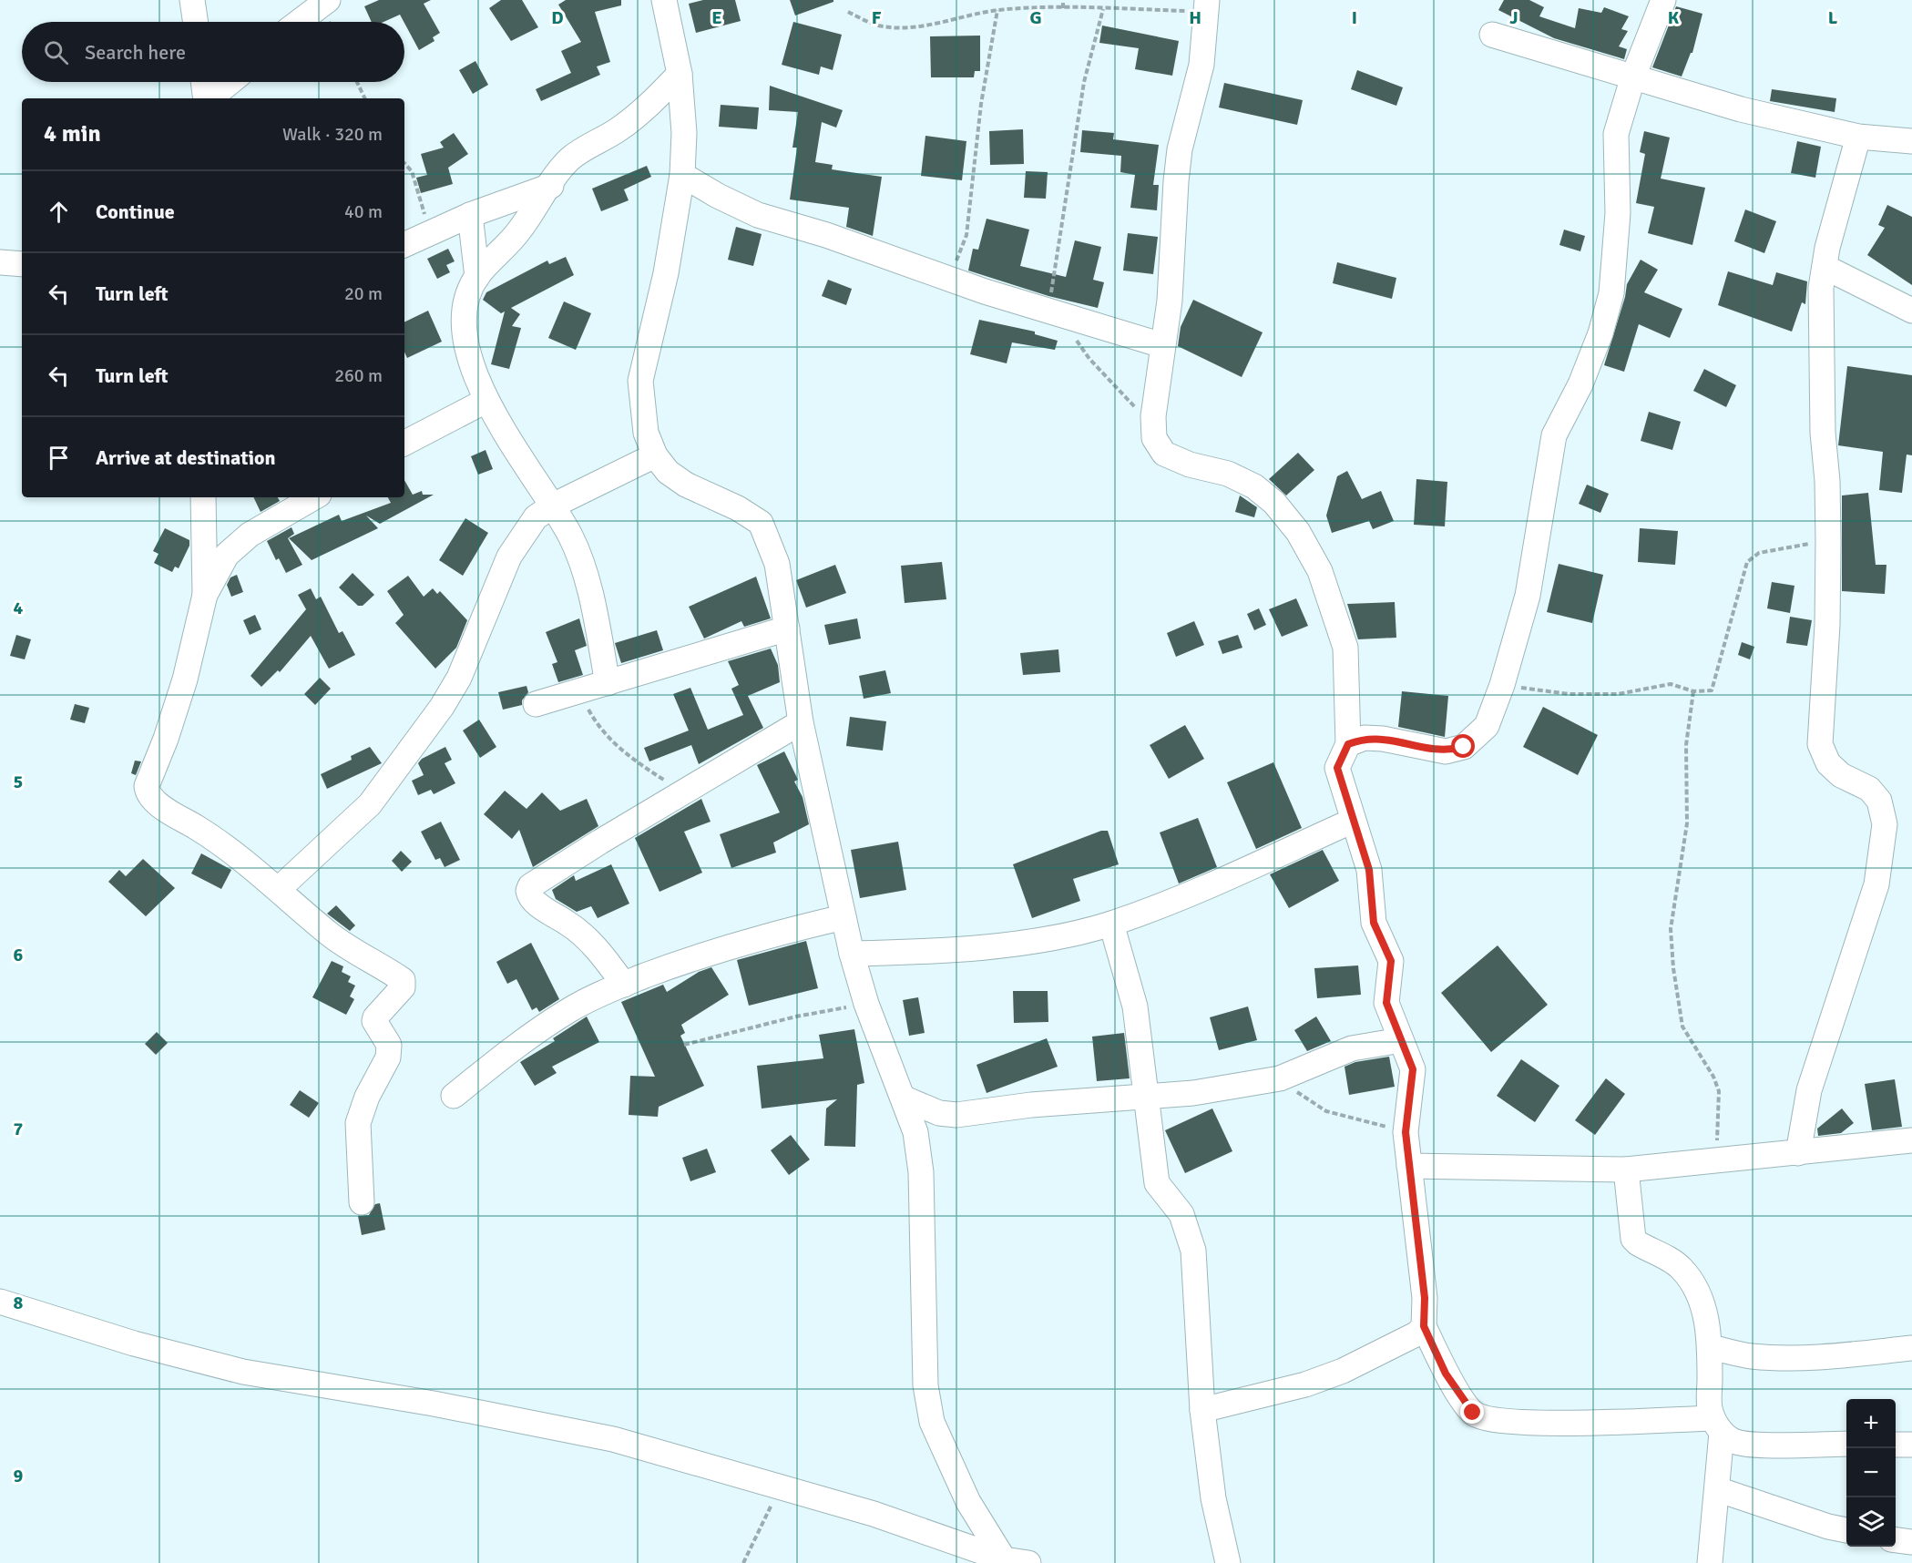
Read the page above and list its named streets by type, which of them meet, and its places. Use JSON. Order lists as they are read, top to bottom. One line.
{"page":{"search":"Search here","heading":["4 min","Walk · 320 m"],"list":[["Continue","40 m"],["Turn left","20 m"],["Turn left","260 m"],"Arrive at destination"],"map_buttons":["+","−"]},"grid":{"columns":["D","E","F","G","H","I","J","K","L"],"rows":["4","5","6","7","8","9"]}}
